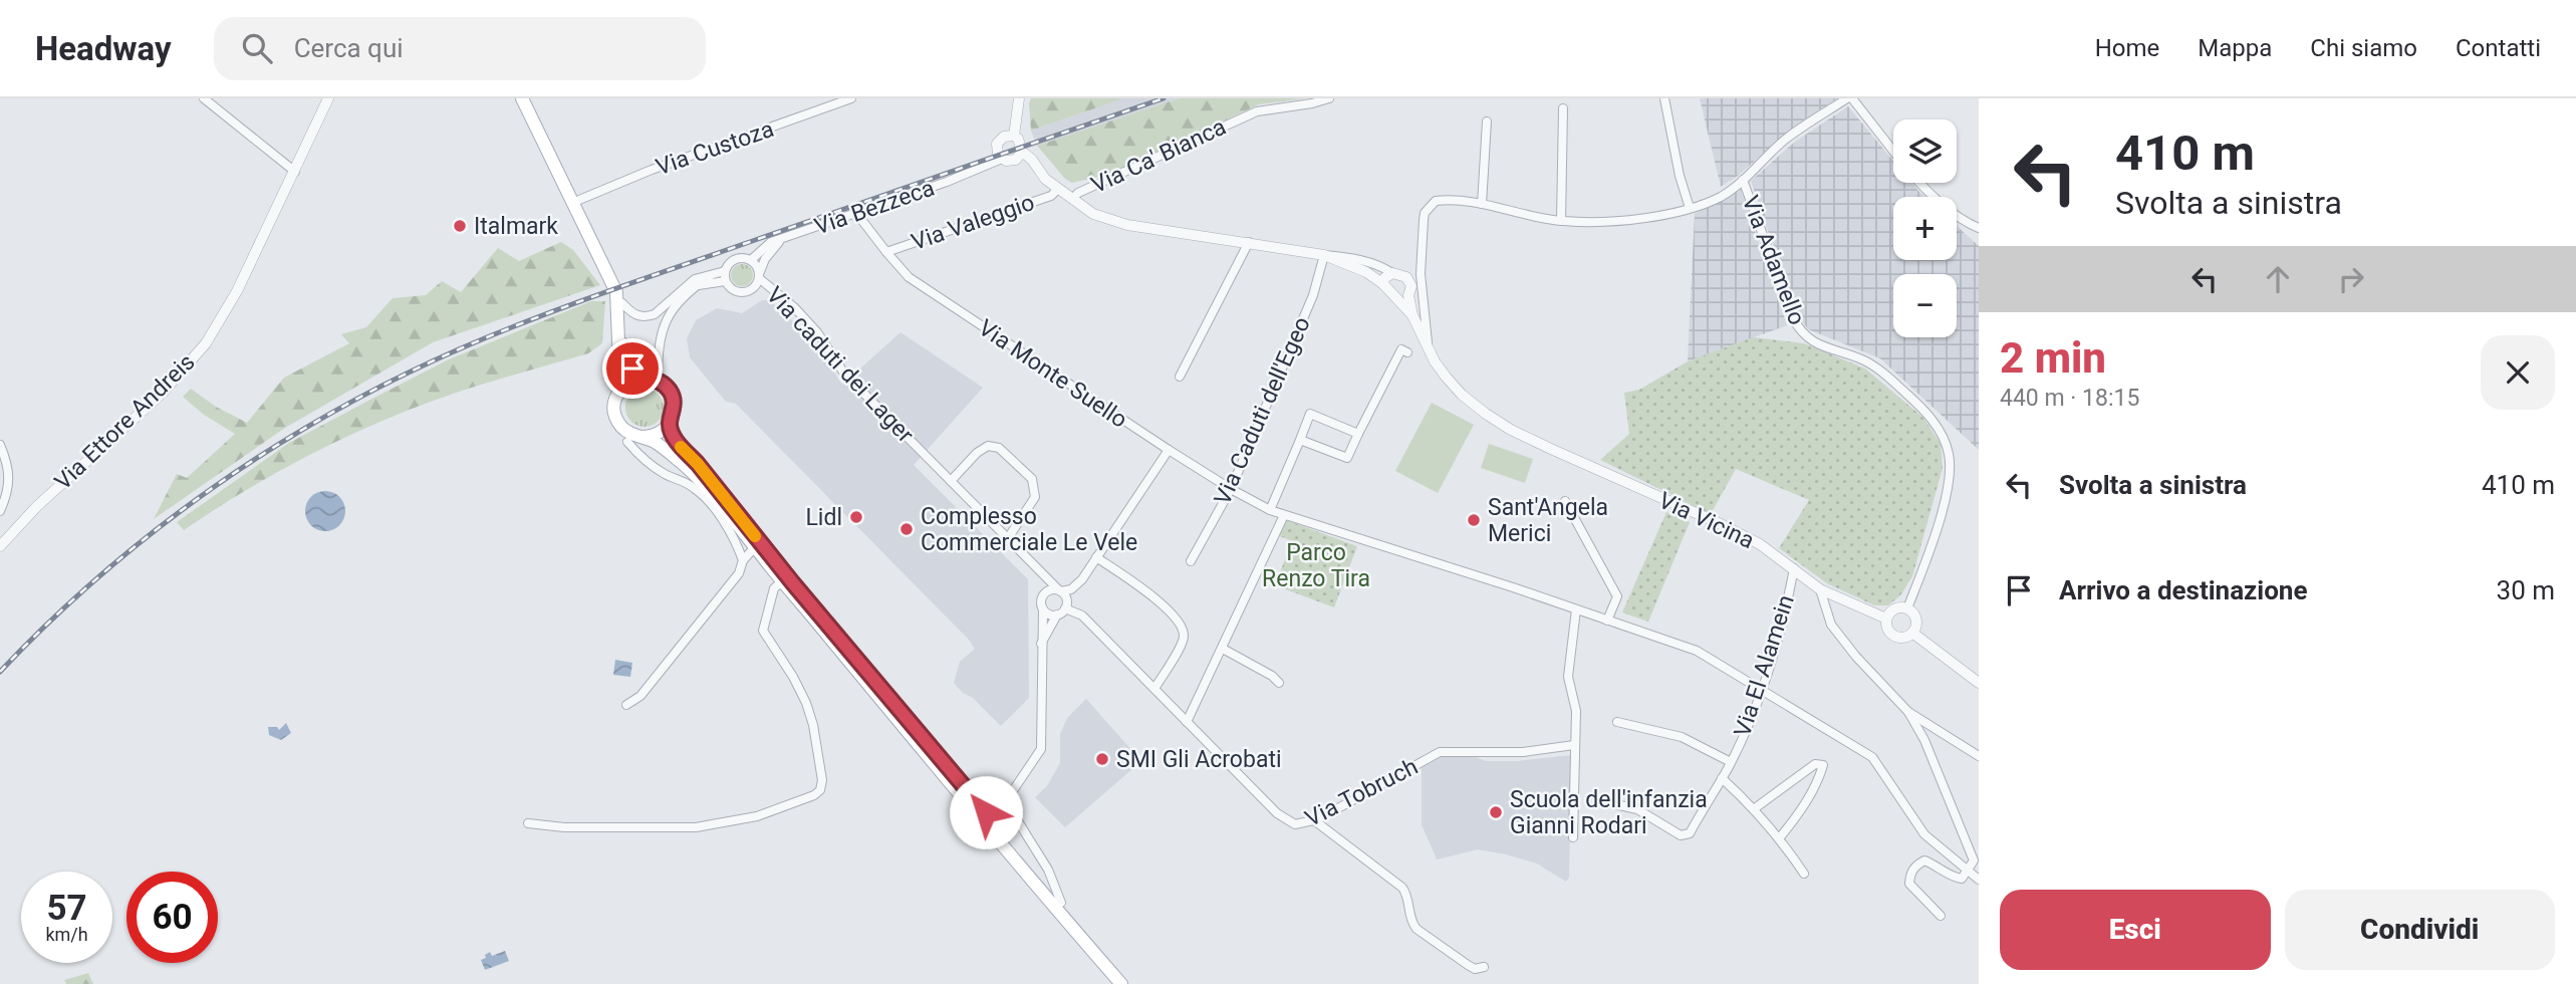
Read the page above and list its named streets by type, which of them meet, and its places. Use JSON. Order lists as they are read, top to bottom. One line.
{"streets":{"street":["Via Custoza","Via Ca' Bianca","Via Bezzeca","Via Valeggio","Via Adamello","Via caduti dei Lager","Via Monte Suello","Via Caduti dell'Egeo","Via Ettore Andreis","Via Vicina","Via El Alamein","Via Tobruch"]},"crossings":[["Via Bezzeca","Via caduti dei Lager"],["Via Bezzeca","Via Monte Suello"],["Via Valeggio","Via Monte Suello"],["Via Adamello","Via Vicina"],["Via Monte Suello","Via Caduti dell'Egeo"],["Via Monte Suello","Via El Alamein"],["Via Vicina","Via El Alamein"]],"parks":["Parco Renzo Tira"],"places":["Italmark","Lidl","Sant'Angela Merici","Complesso Commerciale Le Vele","SMI Gli Acrobati","Scuola dell'infanzia Gianni Rodari"],"page":{"header":"Headway","search":"Cerca qui","nav":["Home","Mappa","Chi siamo","Contatti"],"turn":["410 m","Svolta a sinistra"],"map_buttons":["+","−"],"heading":["2 min","440 m · 18:15"],"list":[{"name":"Svolta a sinistra","value":"410 m"},{"name":"Arrivo a destinazione","value":"30 m"}],"speed":"57 km/h","limit":"60","buttons":["Esci","Condividi"]}}
